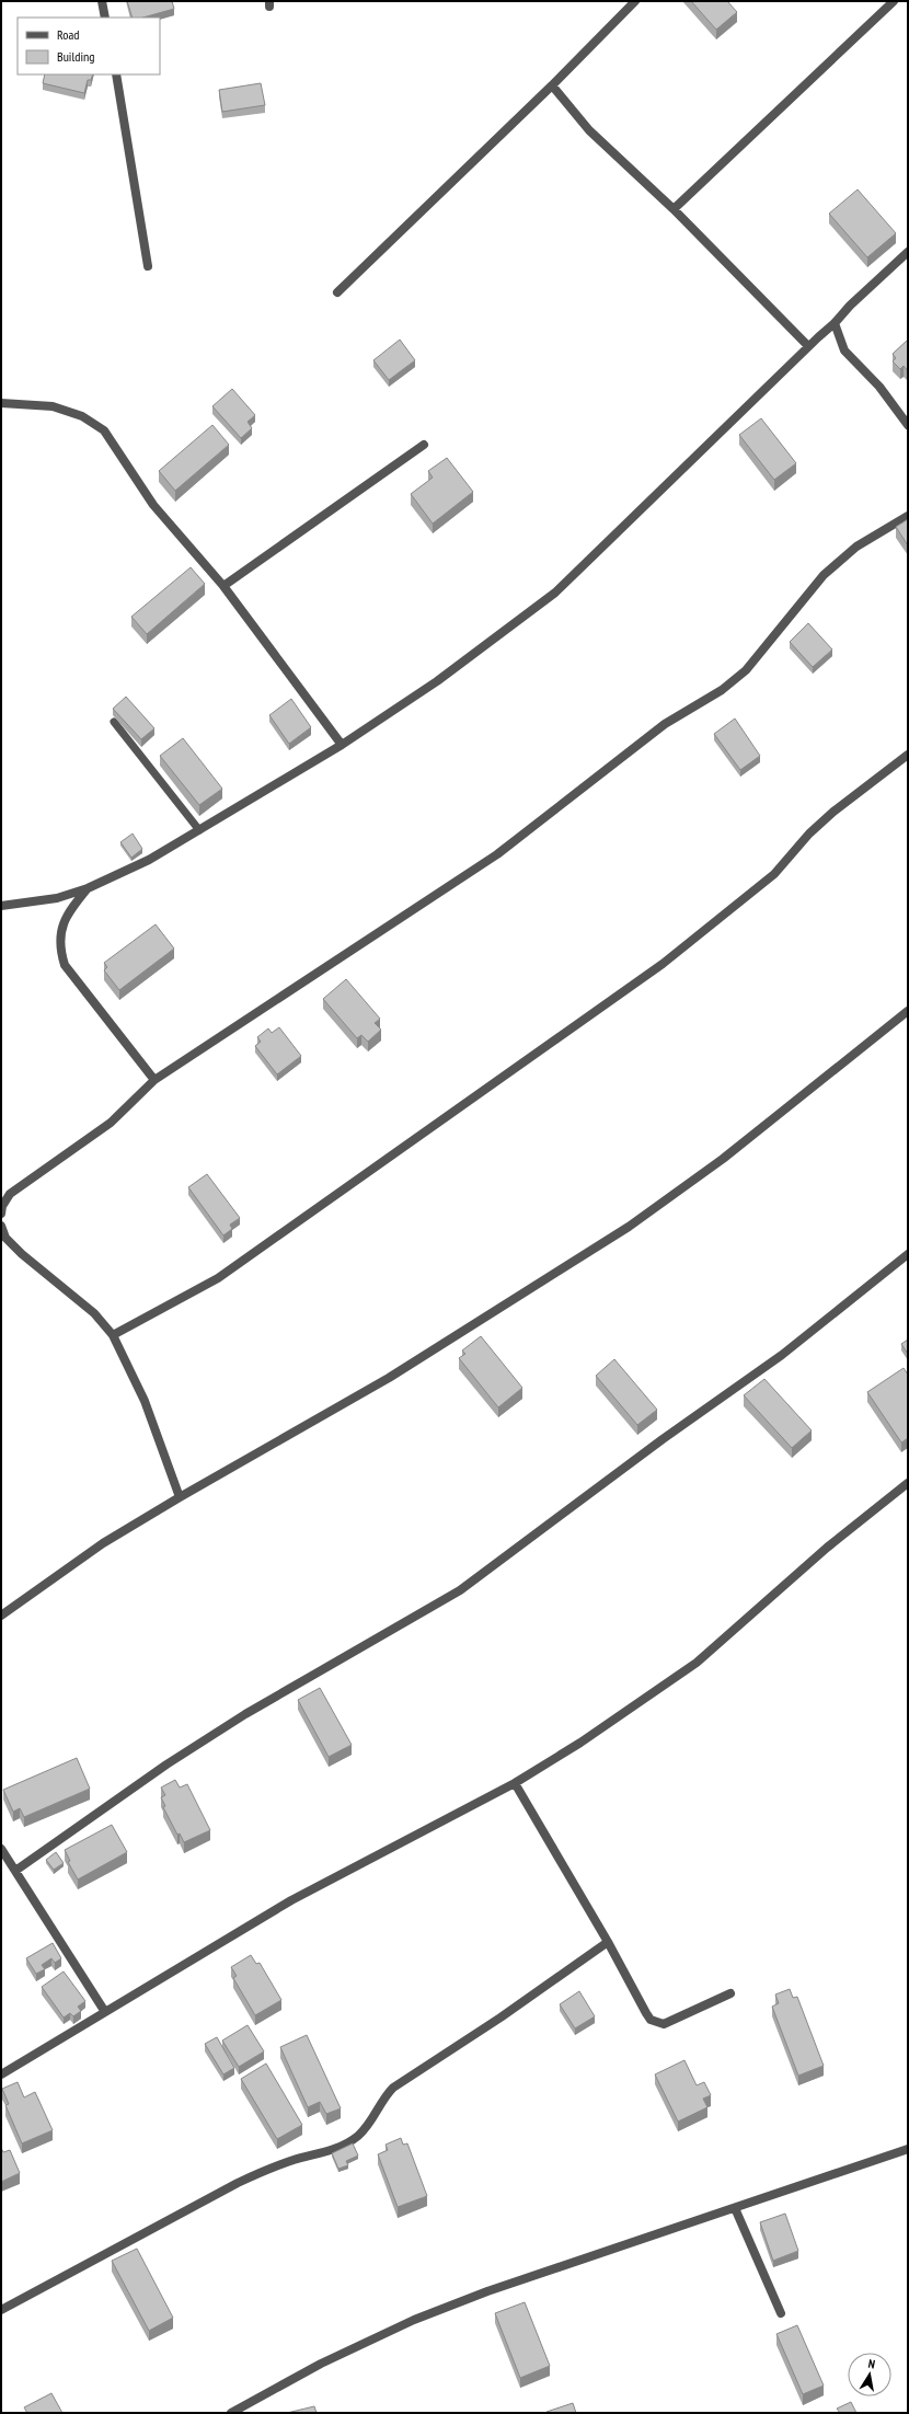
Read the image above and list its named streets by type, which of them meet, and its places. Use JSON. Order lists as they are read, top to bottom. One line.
{"legend":["Road","Building"],"north":"top"}
